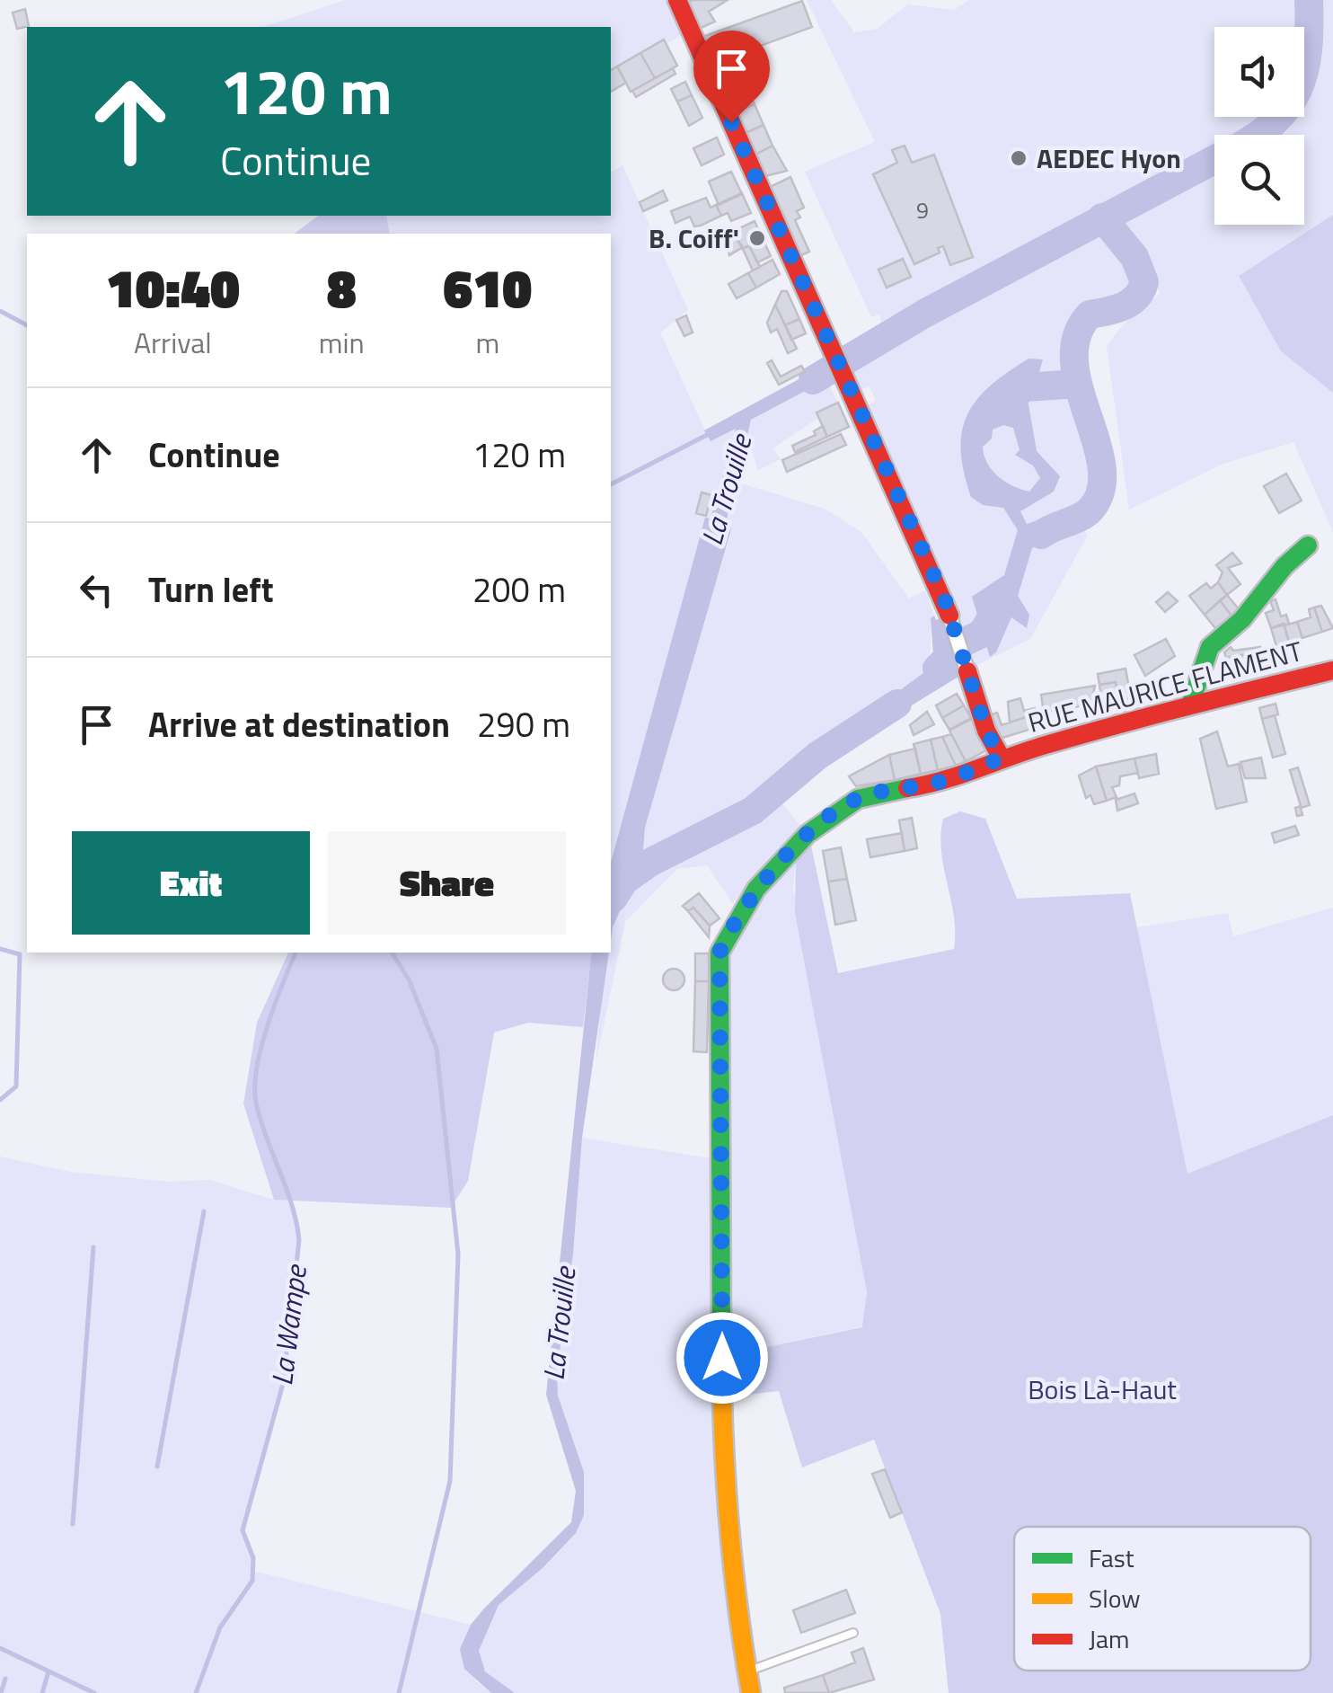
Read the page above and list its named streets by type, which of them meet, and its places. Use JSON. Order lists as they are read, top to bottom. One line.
{"streets":{"street":["RUE MAURICE FLAMENT"]},"water":["La Trouille","La Wampe"],"parks":["Bois Là-Haut"],"places":["AEDEC Hyon","B. Coiff'"],"house_numbers":["9"],"legend":["Fast","Slow","Jam"],"page":{"turn":["120 m","Continue"],"eta":["10:40","Arrival","8","min","610","m"],"list":[{"name":"Continue","value":"120 m"},{"name":"Turn left","value":"200 m"},{"name":"Arrive at destination","value":"290 m"}],"buttons":["Exit","Share"]}}
